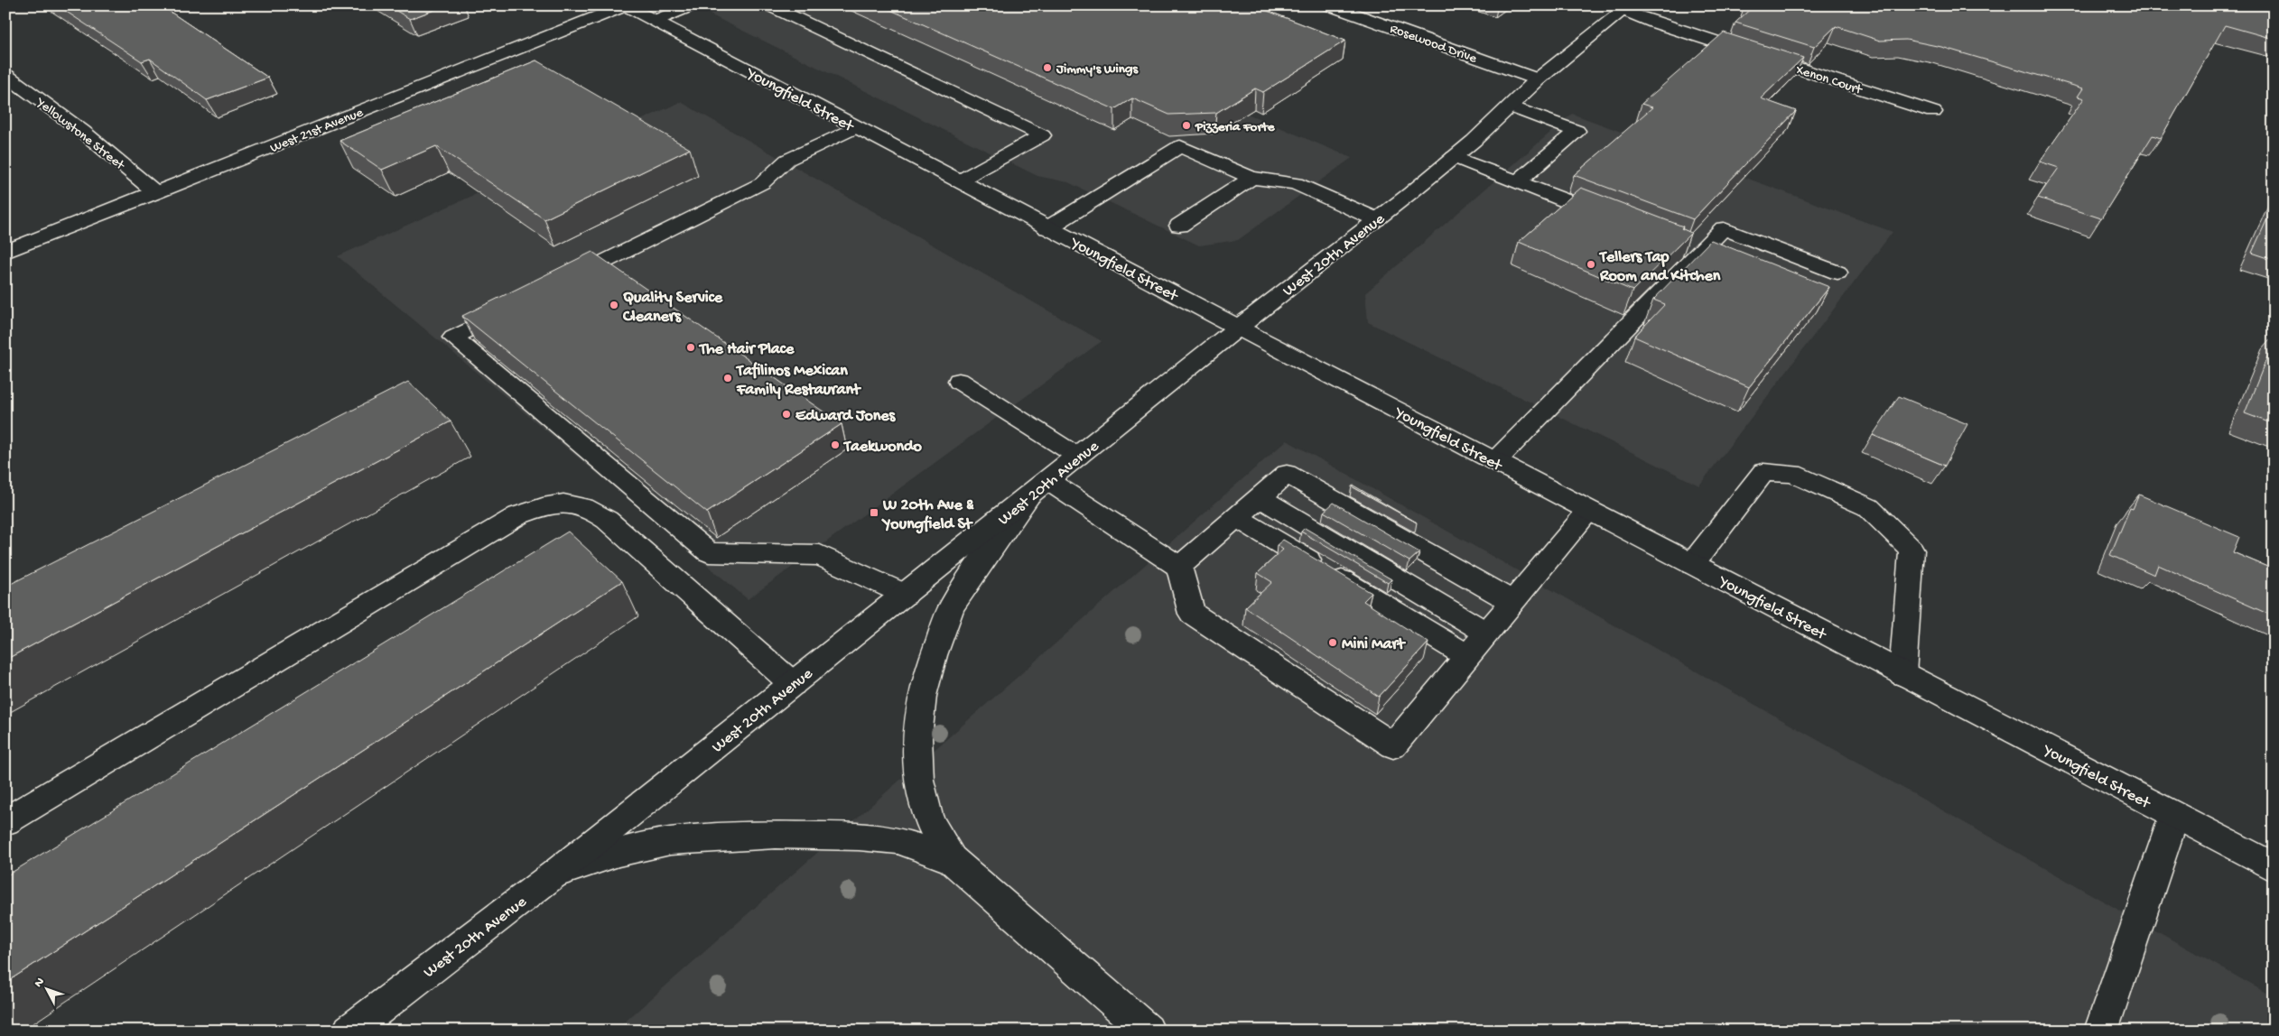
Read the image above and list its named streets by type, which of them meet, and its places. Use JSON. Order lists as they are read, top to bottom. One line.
{"streets":{"street":["Rosewood Drive","Xenon Court","Youngfield Street","West 21st Avenue","Yellowstone Street","West 20th Avenue"]},"crossings":[["Rosewood Drive","West 20th Avenue"],["Xenon Court","West 20th Avenue"],["Youngfield Street","West 21st Avenue"],["Youngfield Street","West 20th Avenue"],["West 21st Avenue","Yellowstone Street"]],"places":{"other":["Jimmy's Wings","Pizzeria Forte","Tellers Tap Room and Kitchen","Quality Service Cleaners","The Hair Place","Tafilinos Mexican Family Restaurant","Edward Jones","Taekwondo","Mini Mart"],"transit":["W 20th Ave & Youngfield St"]},"north":"top left"}
